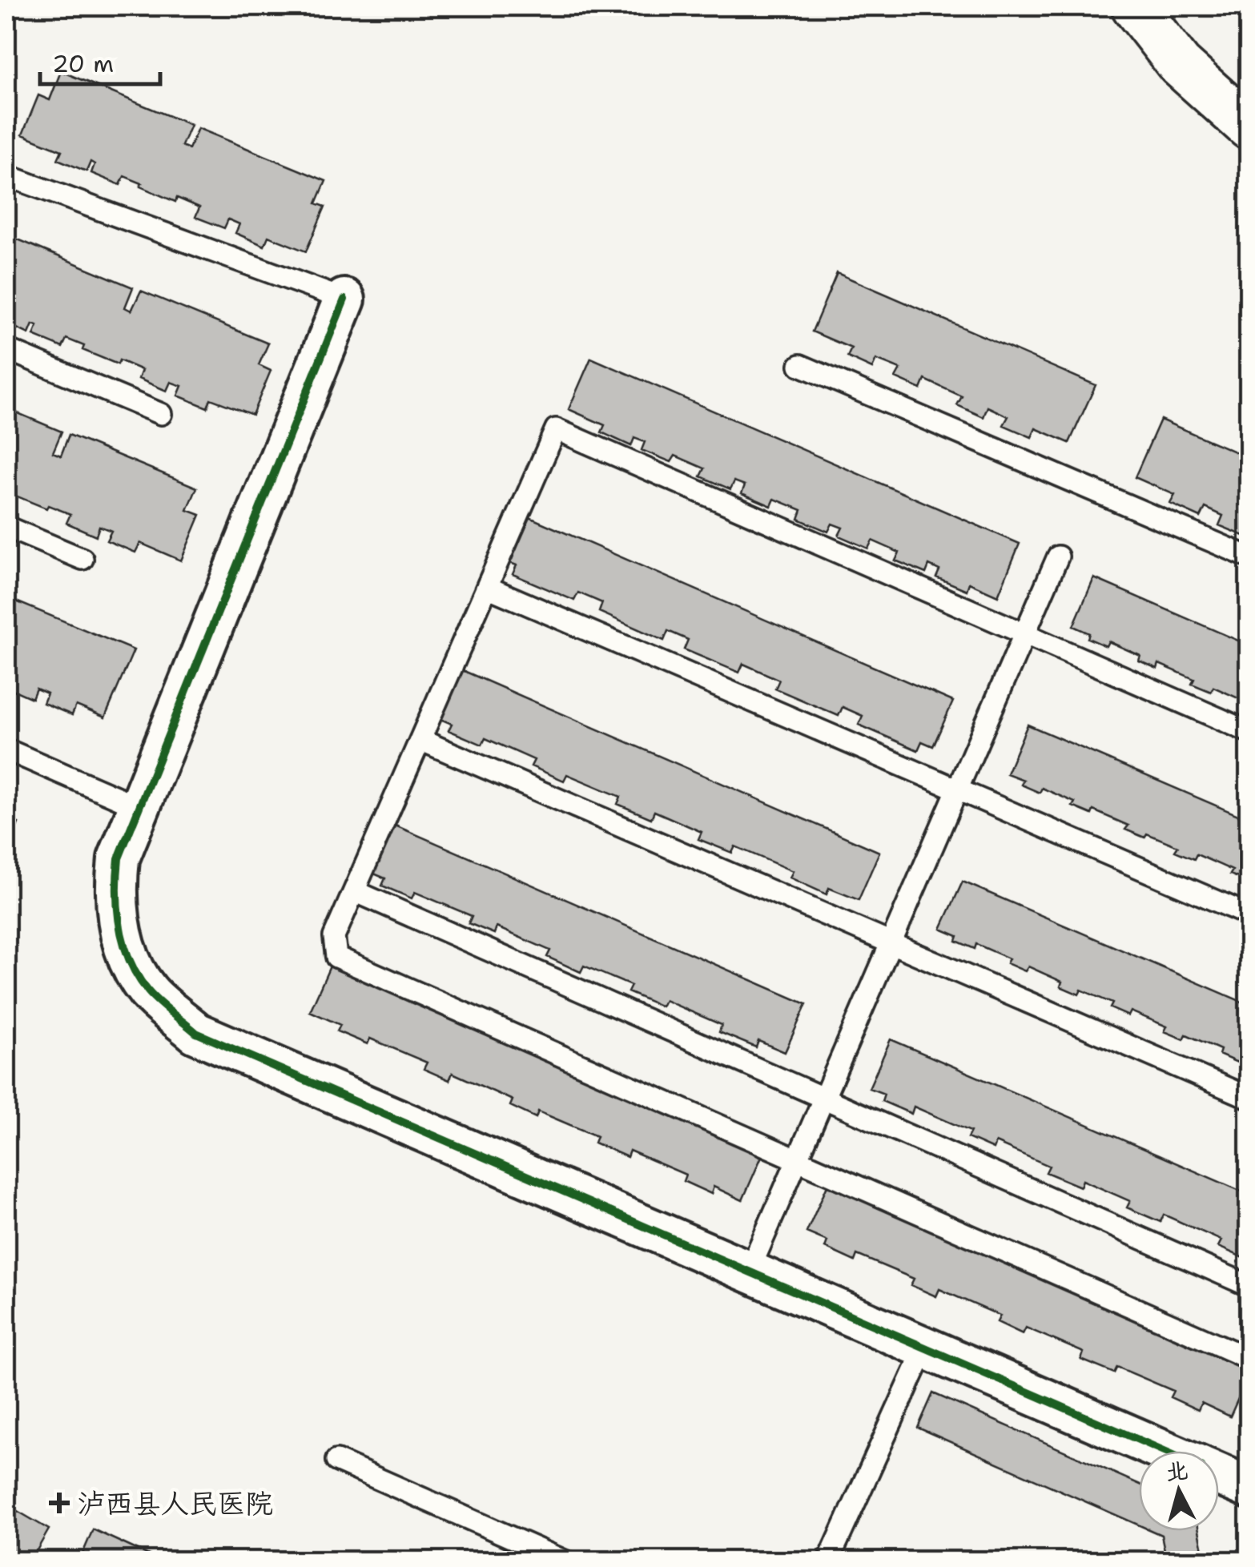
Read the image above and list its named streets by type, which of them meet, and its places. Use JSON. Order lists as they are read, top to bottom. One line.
{"places":{"health":["泸西县人民医院"]},"scale_bar":"20 m","north":"top"}
